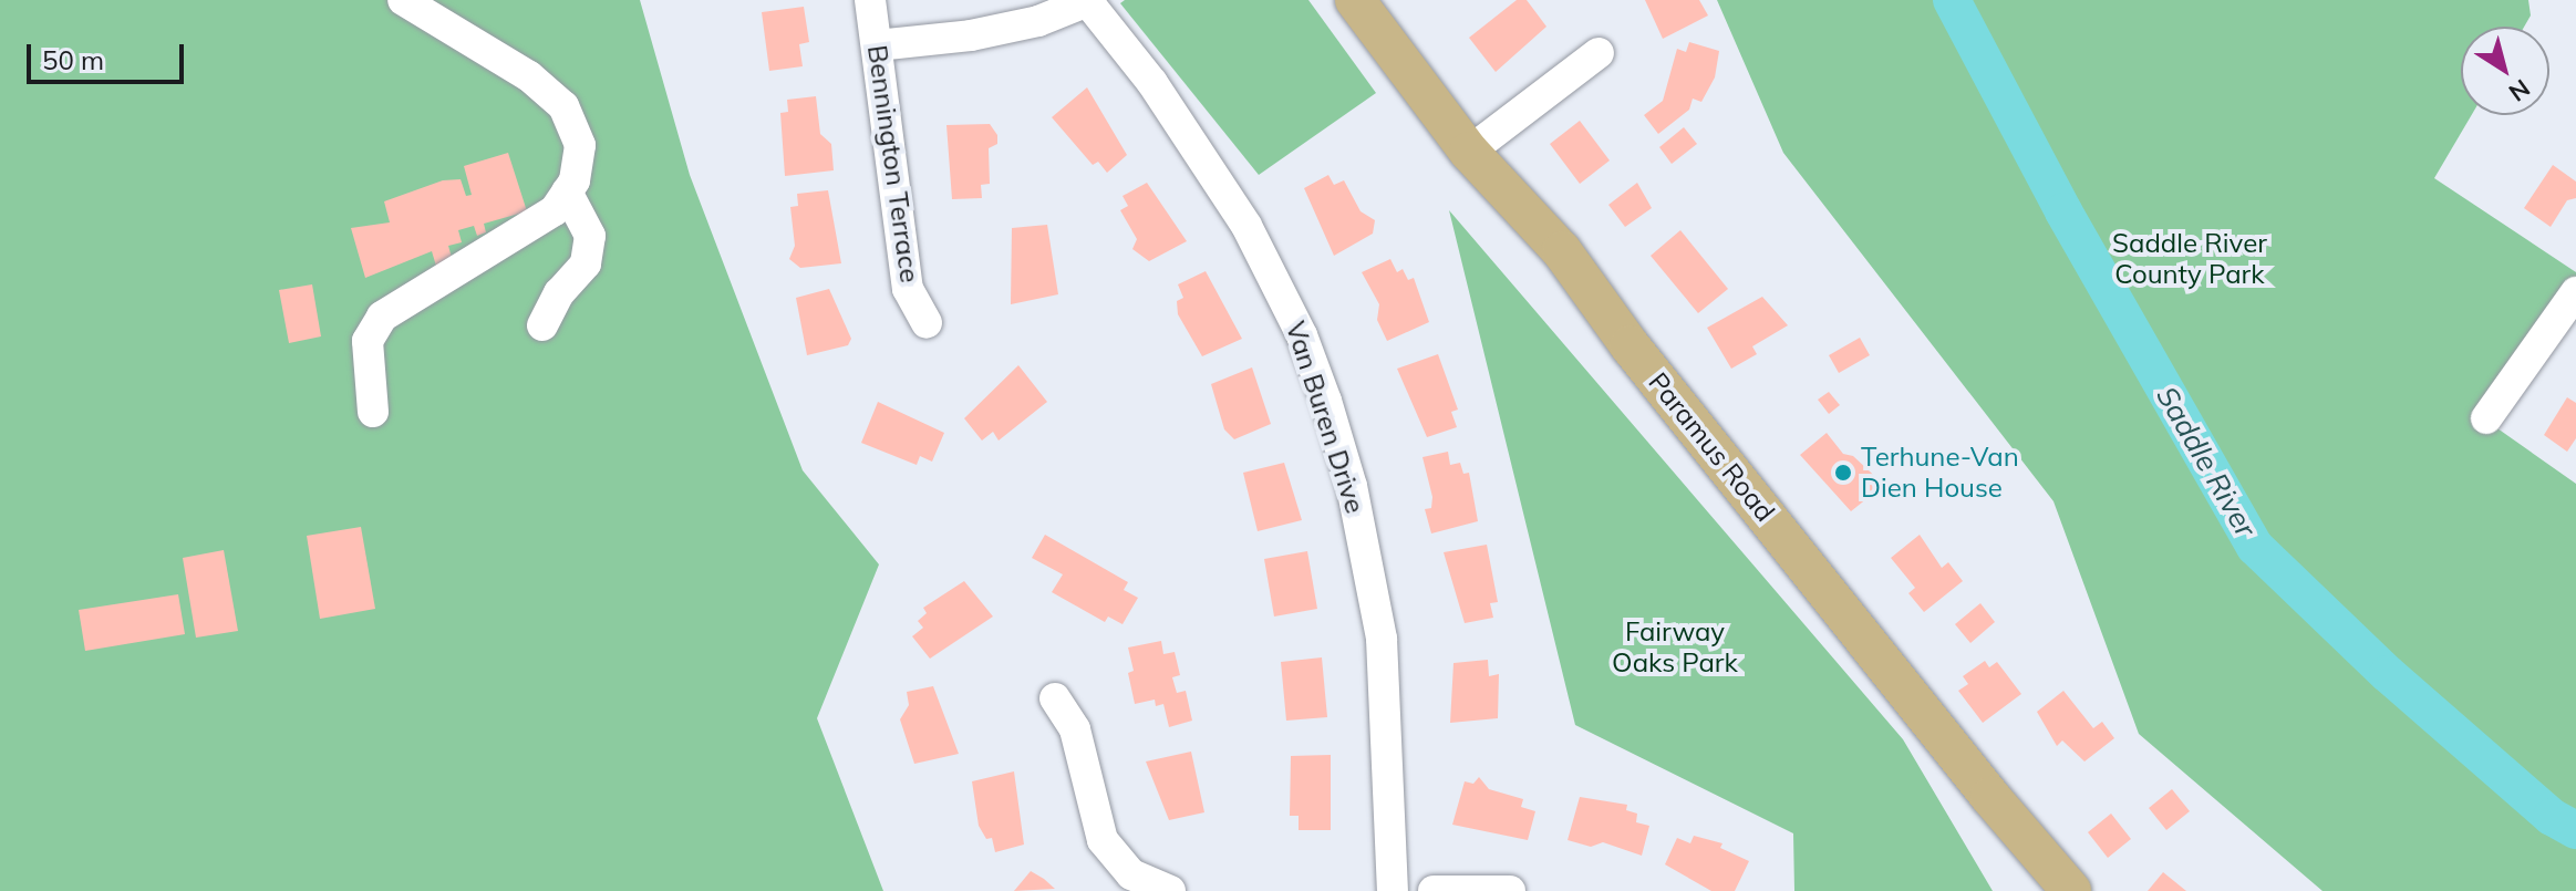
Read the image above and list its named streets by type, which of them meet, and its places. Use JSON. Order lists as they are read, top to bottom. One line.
{"streets":{"main road":["Paramus Road"],"street":["Bennington Terrace","Van Buren Drive"]},"water":["Saddle River"],"parks":["Saddle River County Park","Fairway Oaks Park"],"places":["Terhune-Van Dien House"],"scale_bar":"50 m","north":"bottom right"}
